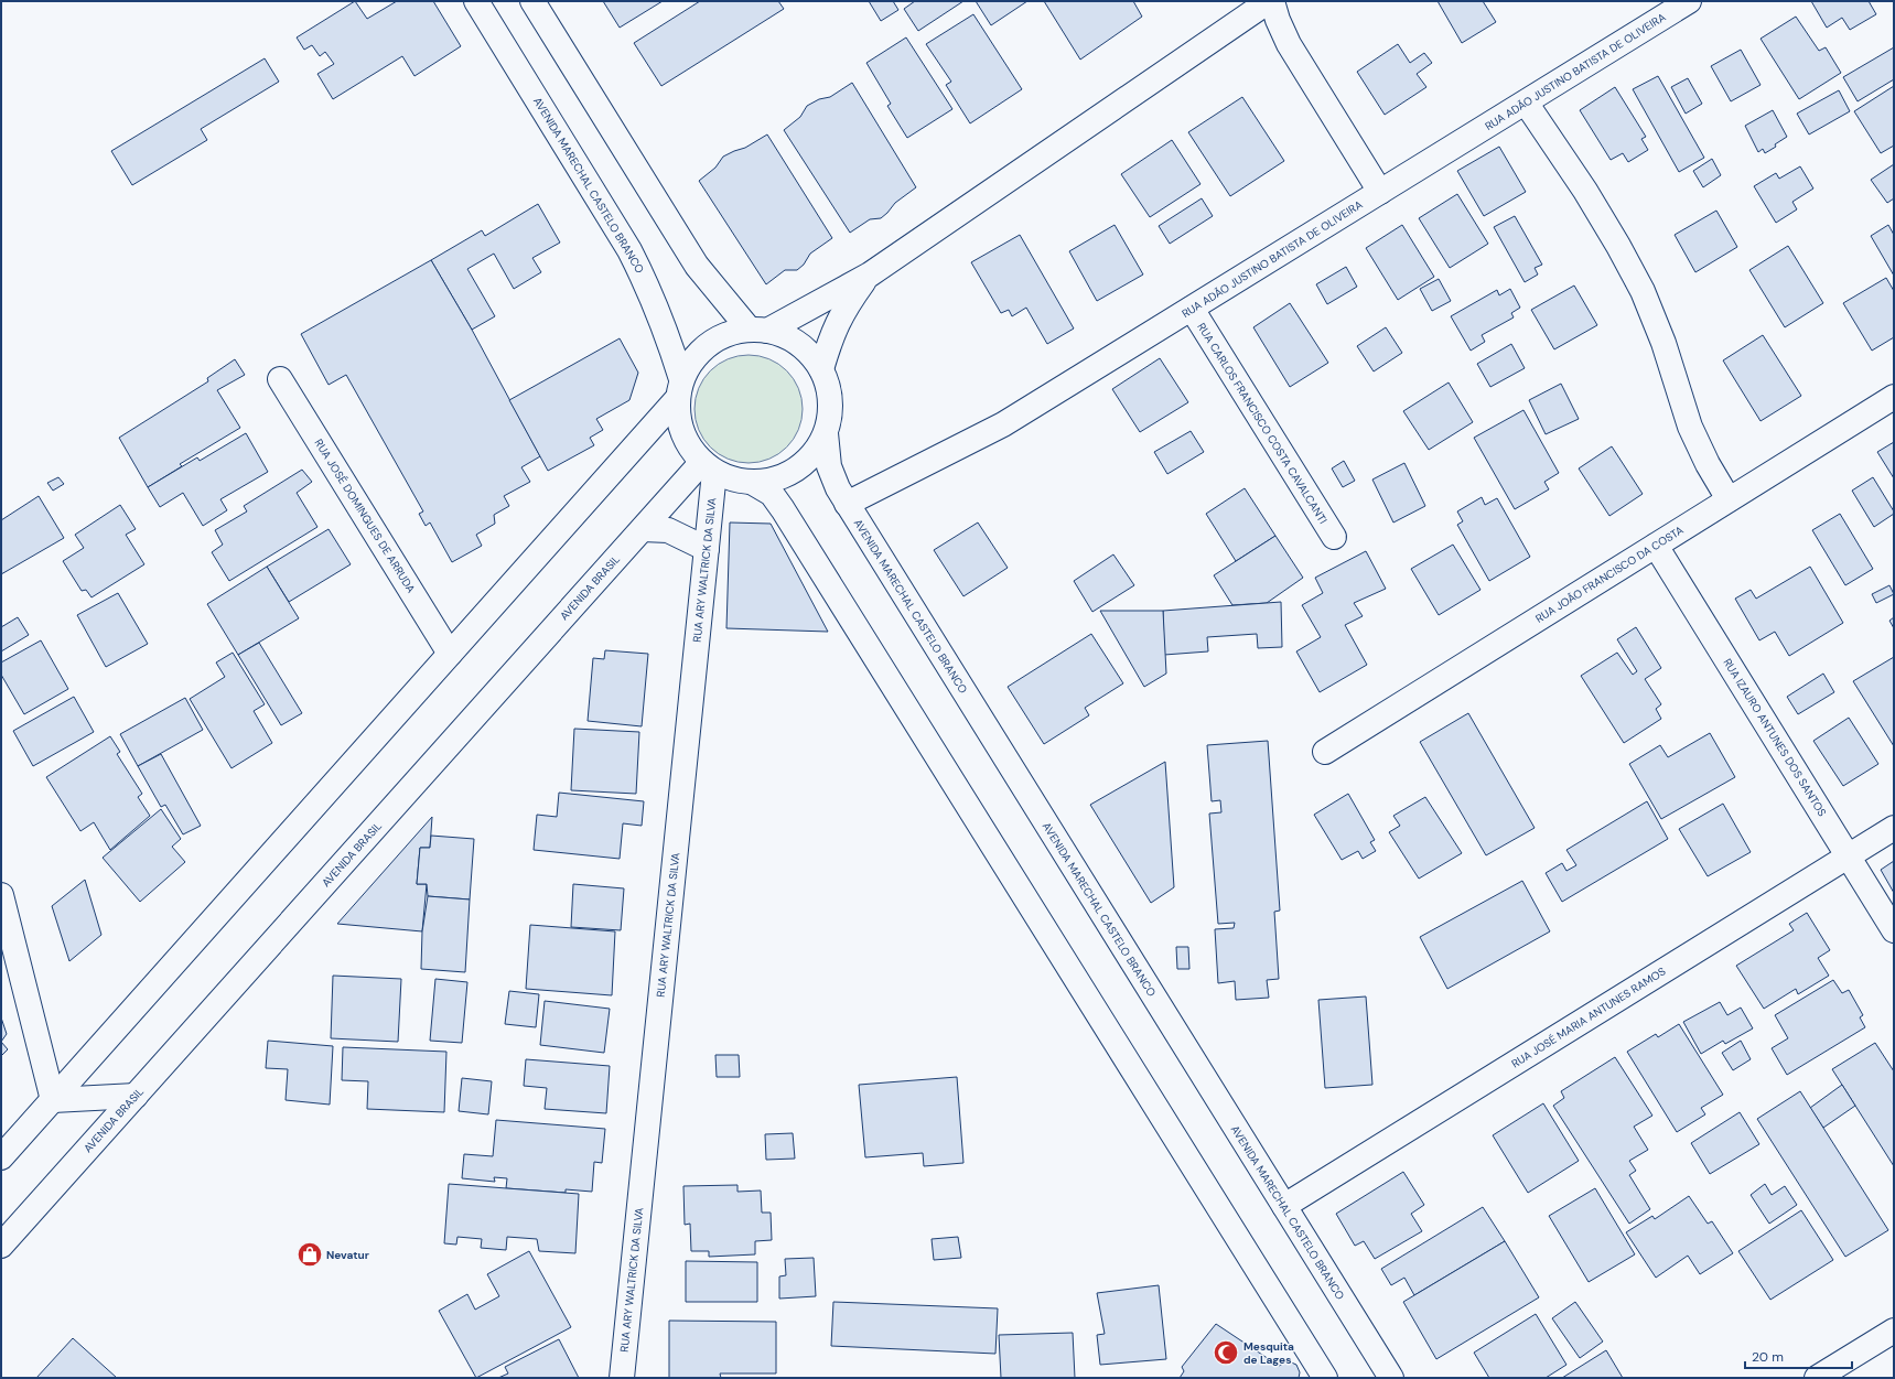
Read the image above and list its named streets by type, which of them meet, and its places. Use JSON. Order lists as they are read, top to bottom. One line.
{"streets":{"main road":["RUA ADÃO JUSTINO BATISTA DE OLIVEIRA","AVENIDA MARECHAL CASTELO BRANCO","RUA CARLOS FRANCISCO COSTA CAVALCANTI","RUA JOSÉ DOMINGUES DE ARRUDA","RUA ARY WALTRICK DA SILVA","RUA JOÃO FRANCISCO DA COSTA","AVENIDA BRASIL","RUA IZAURO ANTUNES DOS SANTOS","RUA JOSÉ MARIA ANTUNES RAMOS"]},"crossings":[["RUA ADÃO JUSTINO BATISTA DE OLIVEIRA","AVENIDA MARECHAL CASTELO BRANCO"],["RUA ADÃO JUSTINO BATISTA DE OLIVEIRA","RUA CARLOS FRANCISCO COSTA CAVALCANTI"],["AVENIDA MARECHAL CASTELO BRANCO","RUA ARY WALTRICK DA SILVA"],["AVENIDA MARECHAL CASTELO BRANCO","AVENIDA BRASIL"],["AVENIDA MARECHAL CASTELO BRANCO","RUA JOSÉ MARIA ANTUNES RAMOS"],["RUA ARY WALTRICK DA SILVA","AVENIDA BRASIL"],["RUA JOÃO FRANCISCO DA COSTA","RUA IZAURO ANTUNES DOS SANTOS"],["RUA IZAURO ANTUNES DOS SANTOS","RUA JOSÉ MARIA ANTUNES RAMOS"]],"places":{"shop":["Nevatur"],"mosque":["Mesquita de Lages"]},"scale_bar":"20 m"}
